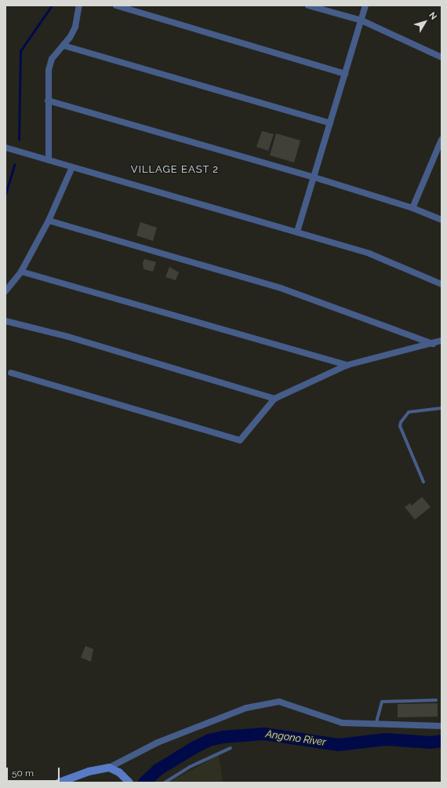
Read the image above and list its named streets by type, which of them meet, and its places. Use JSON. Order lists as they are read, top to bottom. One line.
{"districts":["VILLAGE EAST 2"],"water":["Angono River"],"scale_bar":"50 m","north":"top right"}
